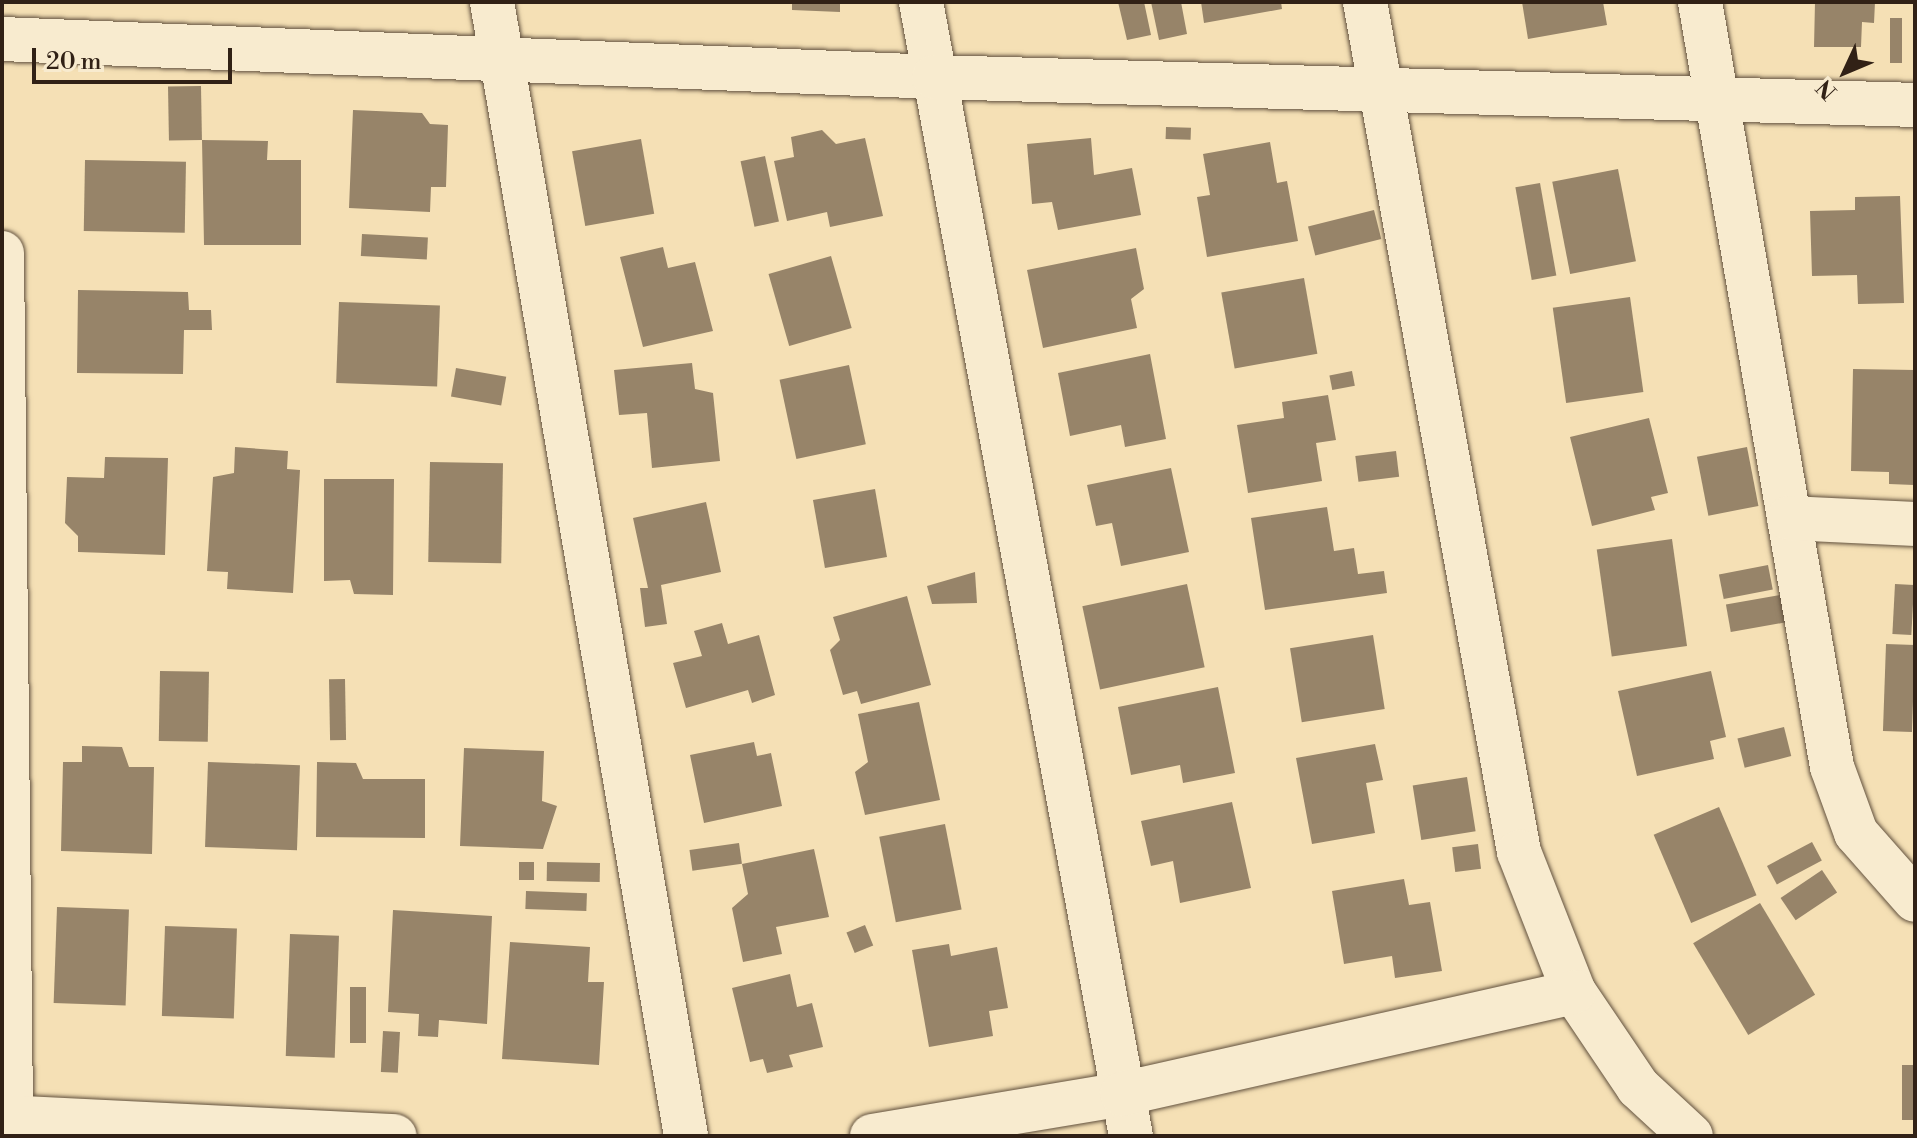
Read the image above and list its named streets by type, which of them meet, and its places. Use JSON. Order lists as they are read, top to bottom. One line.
{"scale_bar":"20 m","north":"bottom left"}
